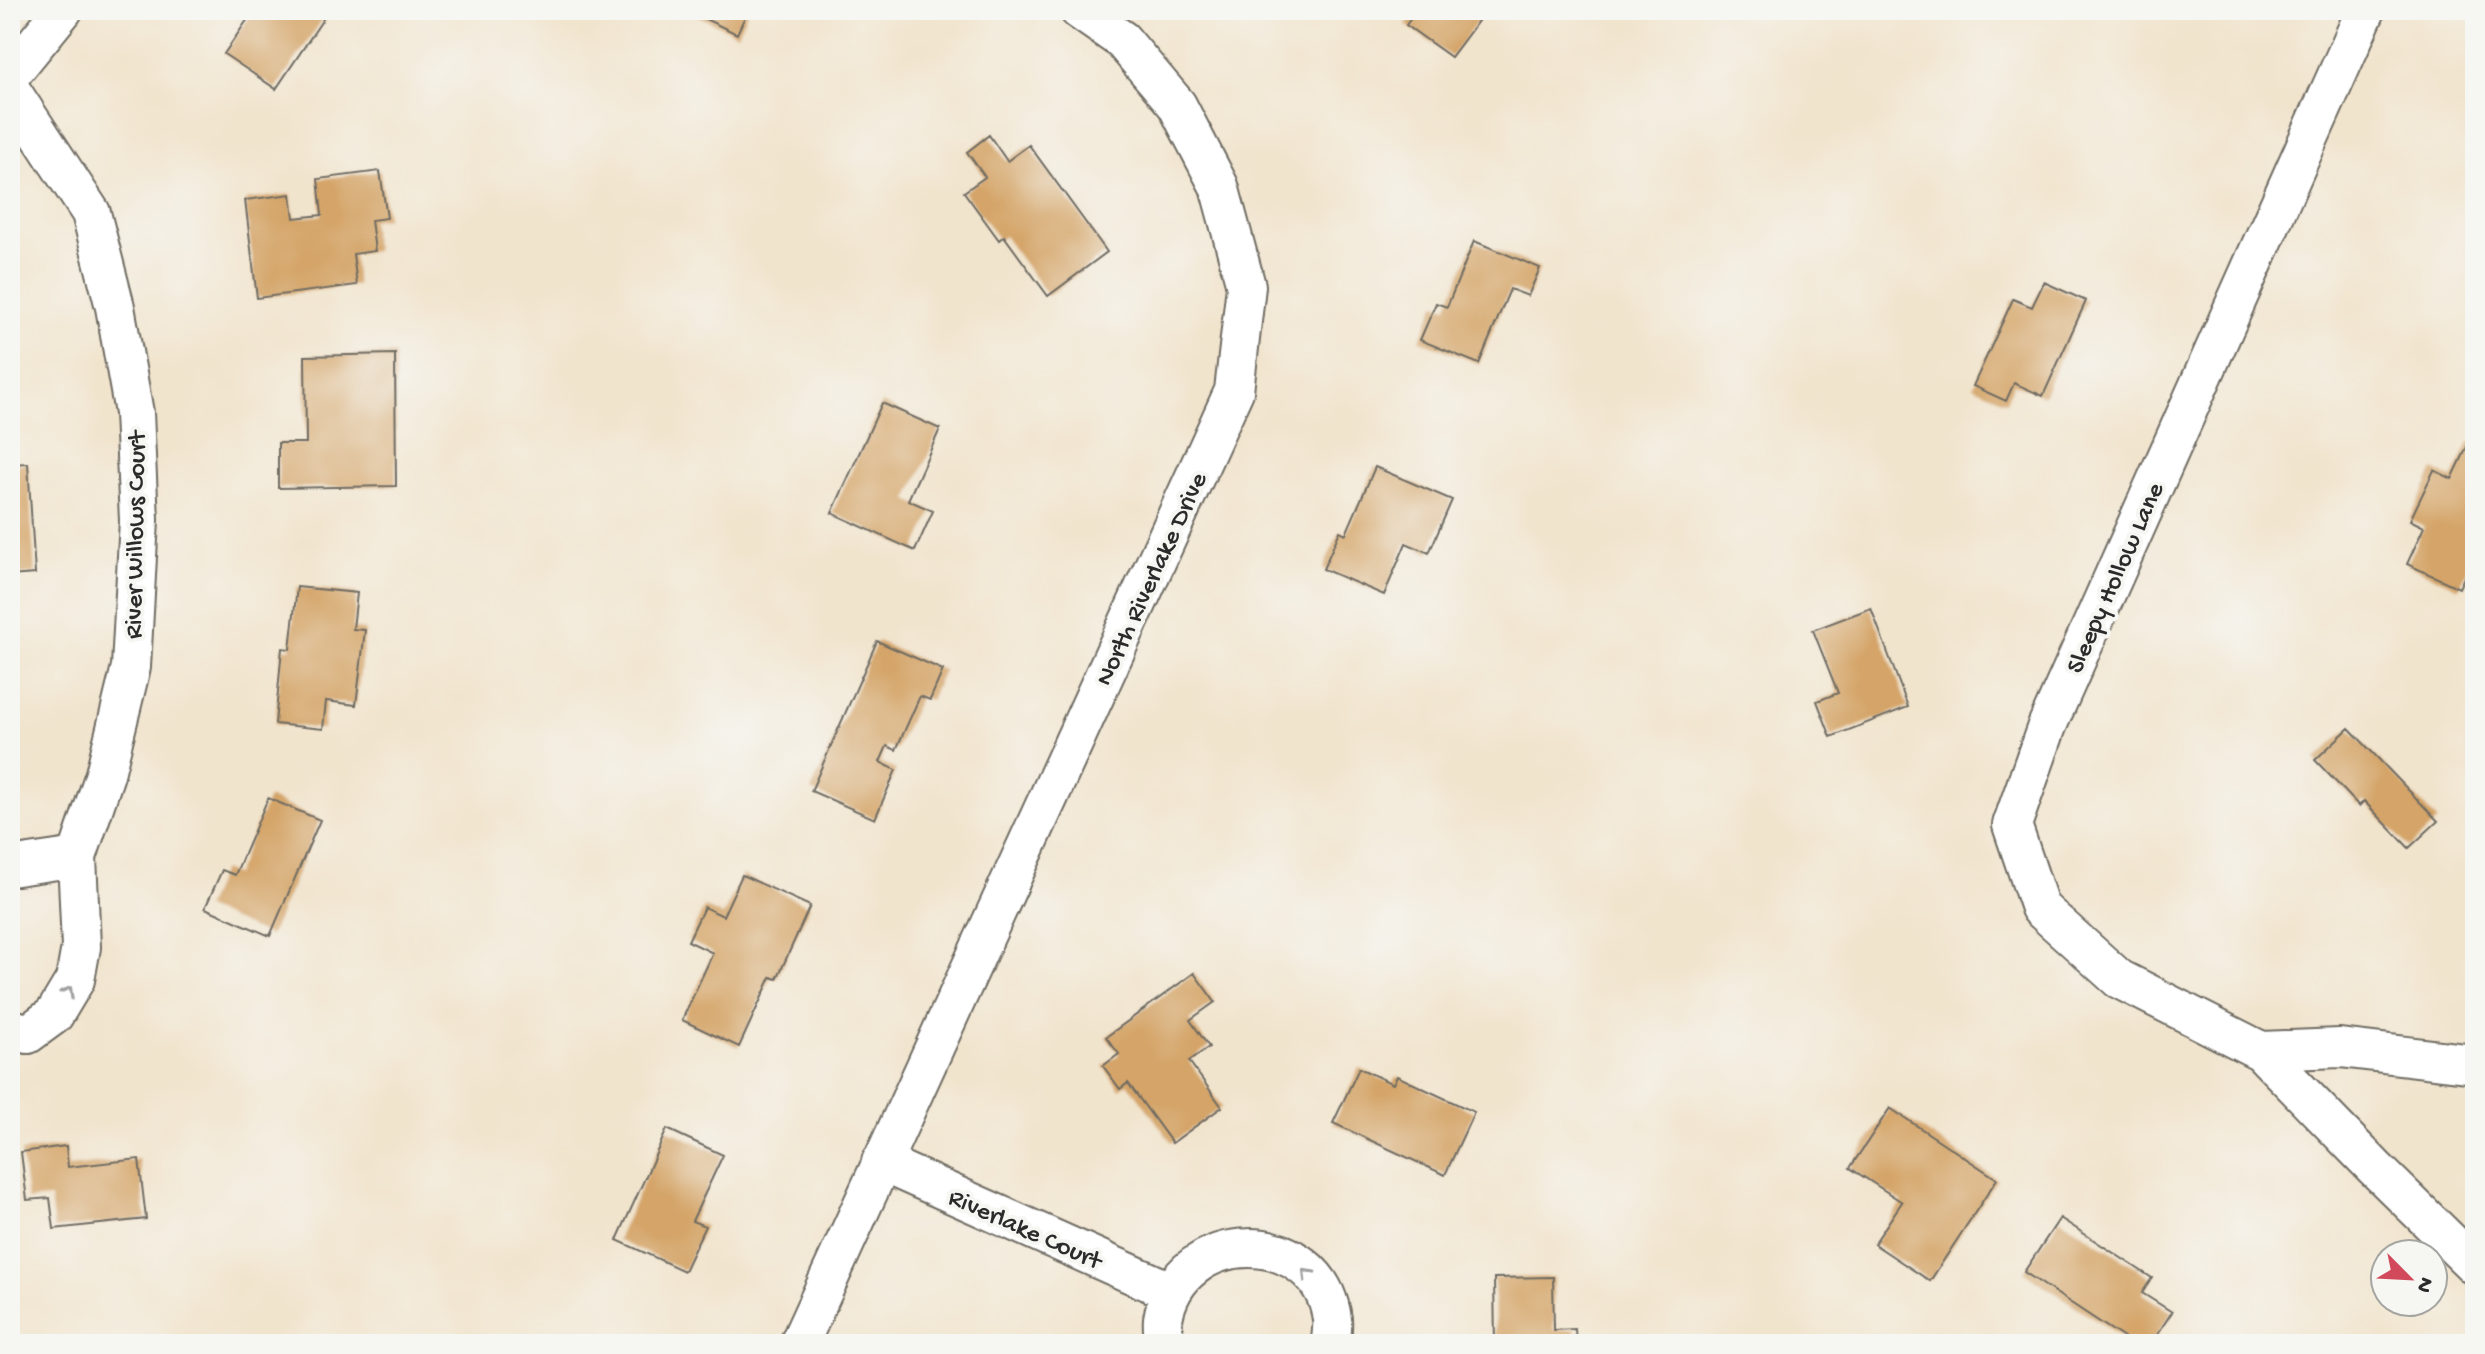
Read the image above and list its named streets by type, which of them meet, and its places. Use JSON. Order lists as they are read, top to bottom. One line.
{"streets":{"street":["River Willows Court","Sleepy Hollow Lane","North Riverlake Drive","Riverlake Court"]},"crossings":[["North Riverlake Drive","Riverlake Court"]],"north":"bottom right"}
